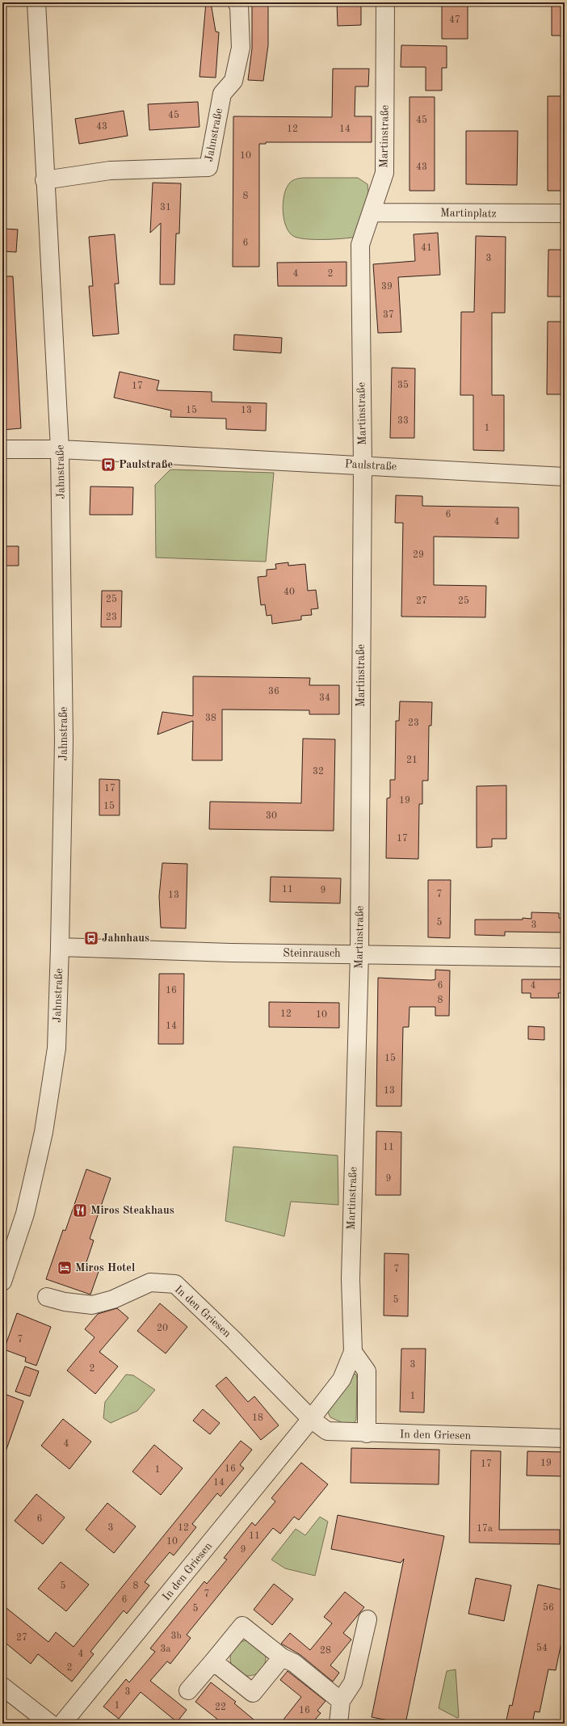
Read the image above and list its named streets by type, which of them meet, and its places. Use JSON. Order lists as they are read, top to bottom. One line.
{"streets":{"street":["Jahnstraße","Martinstraße","Martinplatz","Paulstraße","Steinrausch","In den Griesen"]},"crossings":[["Jahnstraße","Paulstraße"],["Jahnstraße","Steinrausch"],["Martinstraße","Martinplatz"],["Martinstraße","Paulstraße"],["Martinstraße","Steinrausch"],["Martinstraße","In den Griesen"]],"places":{"bus stop":["Paulstraße","Jahnhaus"],"restaurant":["Miros Steakhaus"],"hotel":["Miros Hotel"]},"house_numbers":["47","45","45","43","12","14","10","43","8","31","6","41","3","4","2","39","37","35","17","15","13","33","1","6","4","29","40","25","27","25","23","36","34","38","23","21","32","17","19","15","30","17","11","9","7","13","5","3","6","4","16","8","12","10","14","15","13","11","9","7","5","20","7","3","2","1","18","4","19","17","16","1","14","6","3","12","17a","11","10","9","5","8","7","6","56","5","3b","27","54","3a","28","4","2","3","1","22","16"]}
